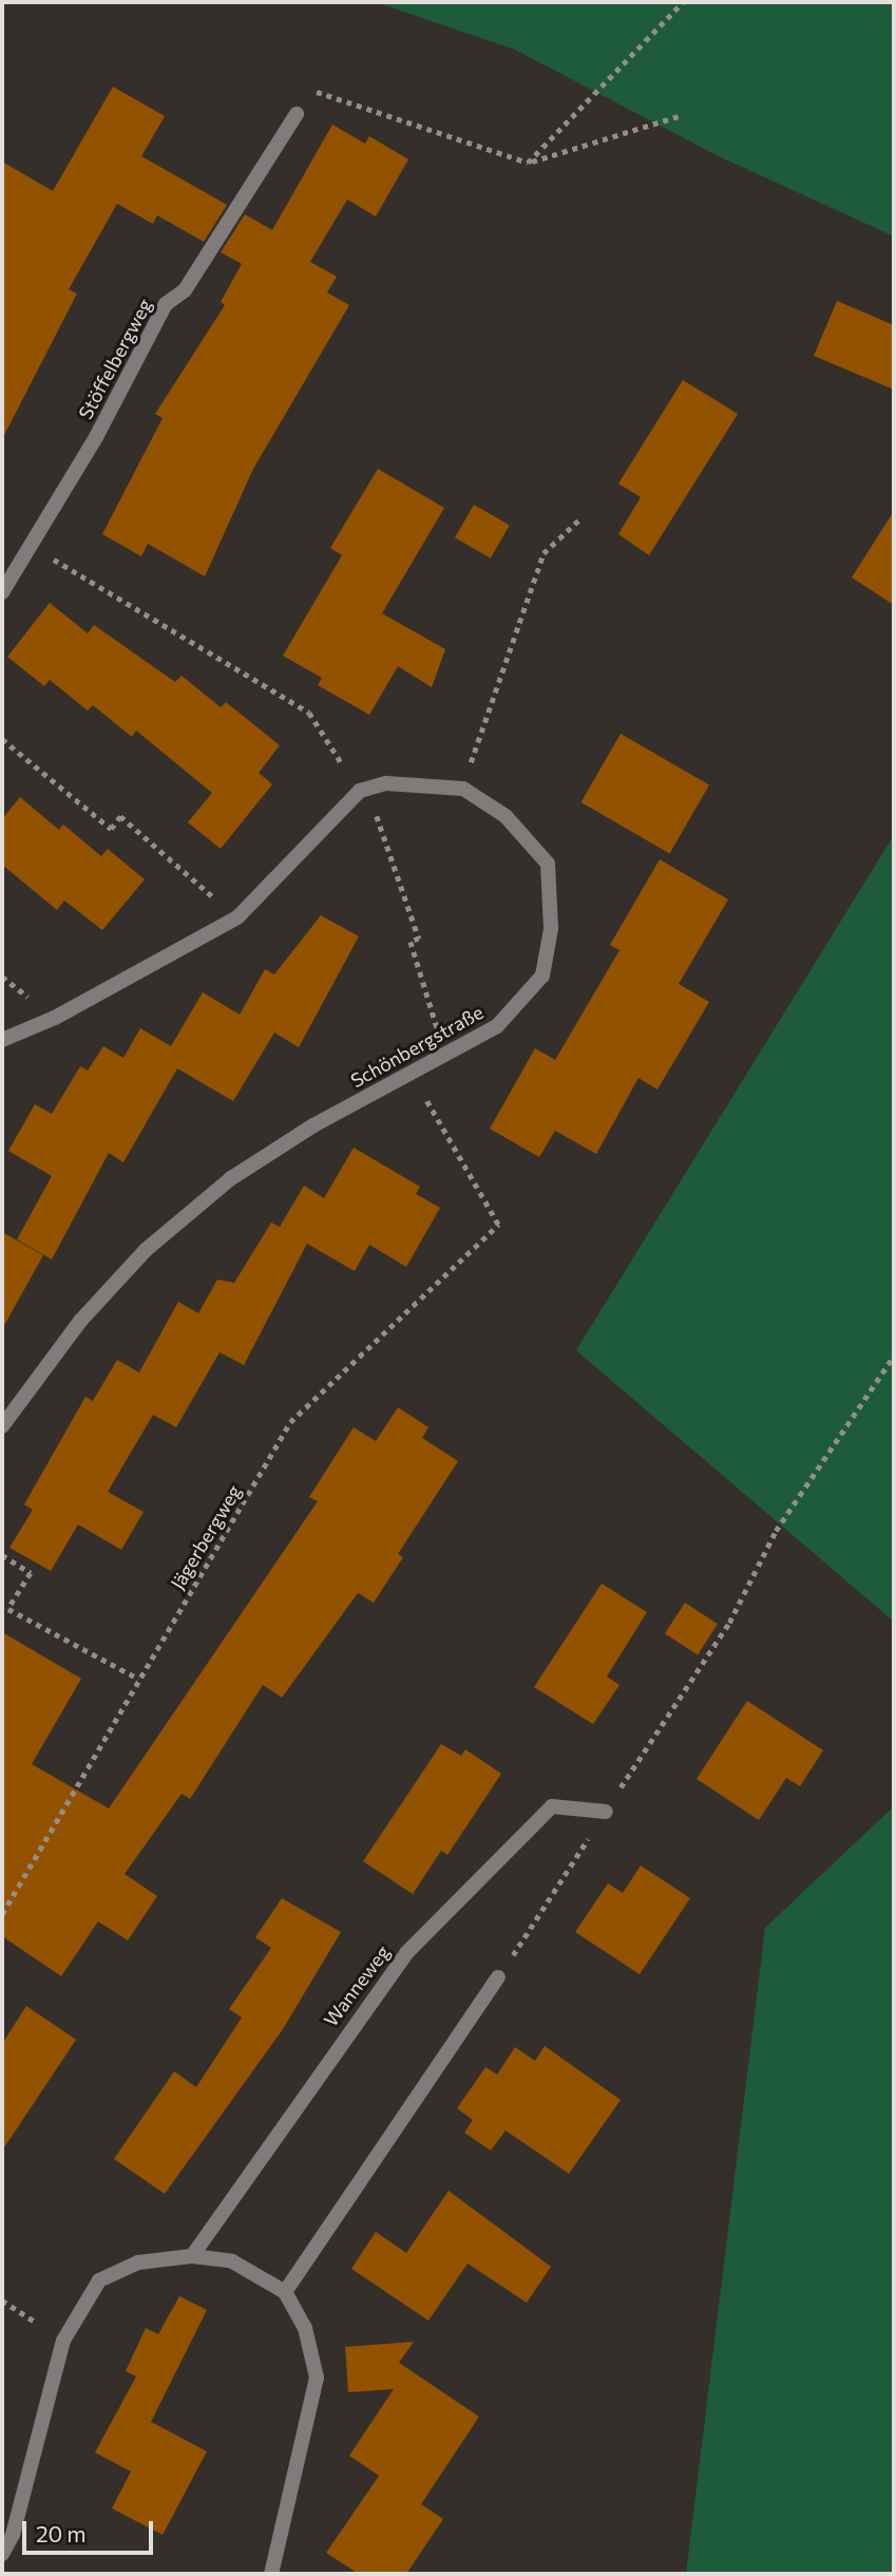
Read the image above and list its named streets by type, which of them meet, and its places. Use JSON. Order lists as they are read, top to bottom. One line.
{"streets":{"street":["Stöffelbergweg","Schönbergstraße","Wanneweg"],"path":["Jägerbergweg"]},"crossings":[["Schönbergstraße","Jägerbergweg"]],"scale_bar":"20 m"}
